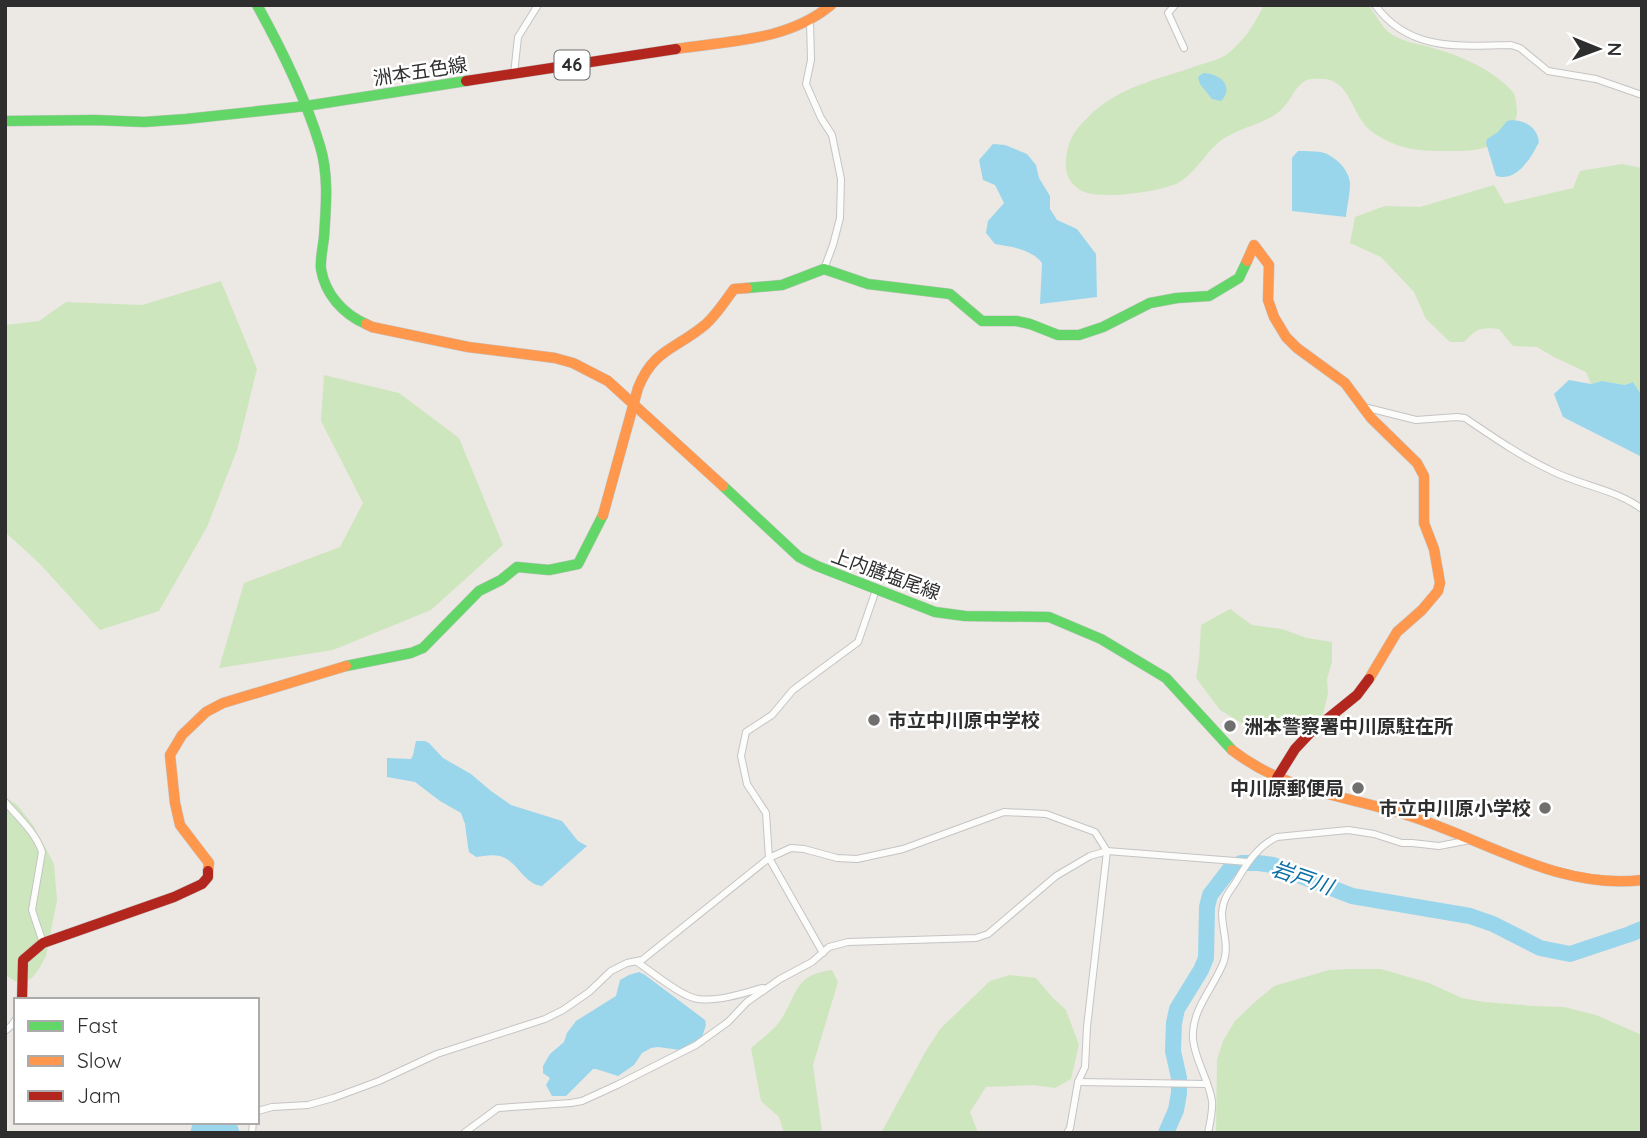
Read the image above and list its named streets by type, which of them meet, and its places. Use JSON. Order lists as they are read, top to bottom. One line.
{"streets":{"street":["46","洲本五色線","上内膳塩尾線"]},"crossings":[["洲本五色線","上内膳塩尾線"]],"water":["岩戸川"],"places":["市立中川原中学校","洲本警察署中川原駐在所","中川原郵便局","市立中川原小学校"],"legend":["Fast","Slow","Jam"],"north":"right"}
